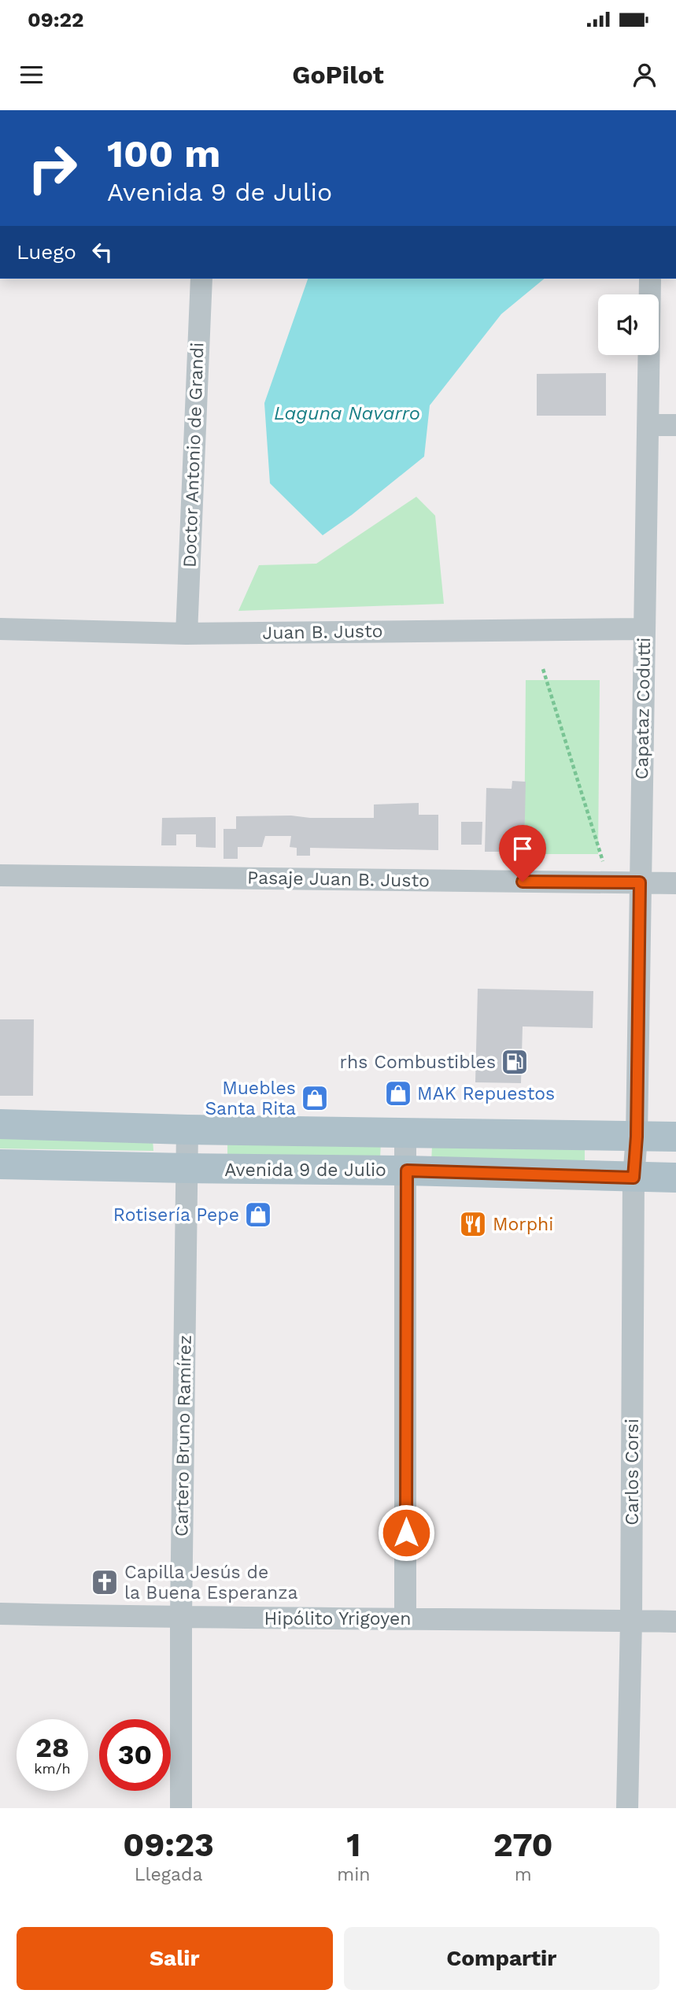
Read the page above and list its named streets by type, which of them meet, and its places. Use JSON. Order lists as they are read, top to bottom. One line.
{"streets":{"main road":["Avenida 9 de Julio"],"street":["Doctor Antonio de Grandi","Juan B. Justo","Capataz Codutti","Pasaje Juan B. Justo","Cartero Bruno Ramírez","Carlos Corsi","Hipólito Yrigoyen"]},"crossings":[["Doctor Antonio de Grandi","Juan B. Justo"],["Juan B. Justo","Capataz Codutti"],["Capataz Codutti","Pasaje Juan B. Justo"],["Capataz Codutti","Avenida 9 de Julio"],["Capataz Codutti","Carlos Corsi"],["Avenida 9 de Julio","Cartero Bruno Ramírez"],["Avenida 9 de Julio","Carlos Corsi"],["Cartero Bruno Ramírez","Hipólito Yrigoyen"],["Carlos Corsi","Hipólito Yrigoyen"]],"water":["Laguna Navarro"],"places":{"fuel station":["rhs Combustibles"],"shop":["MAK Repuestos","Muebles Santa Rita","Rotisería Pepe"],"restaurant":["Morphi"],"church":["Capilla Jesús de la Buena Esperanza"]},"page":{"status":"09:22","header":"GoPilot","turn":["100 m","Avenida 9 de Julio"],"then":"Luego","speed":"28 km/h","limit":"30","eta":["09:23","Llegada","1","min","270","m"],"buttons":["Salir","Compartir"]}}
